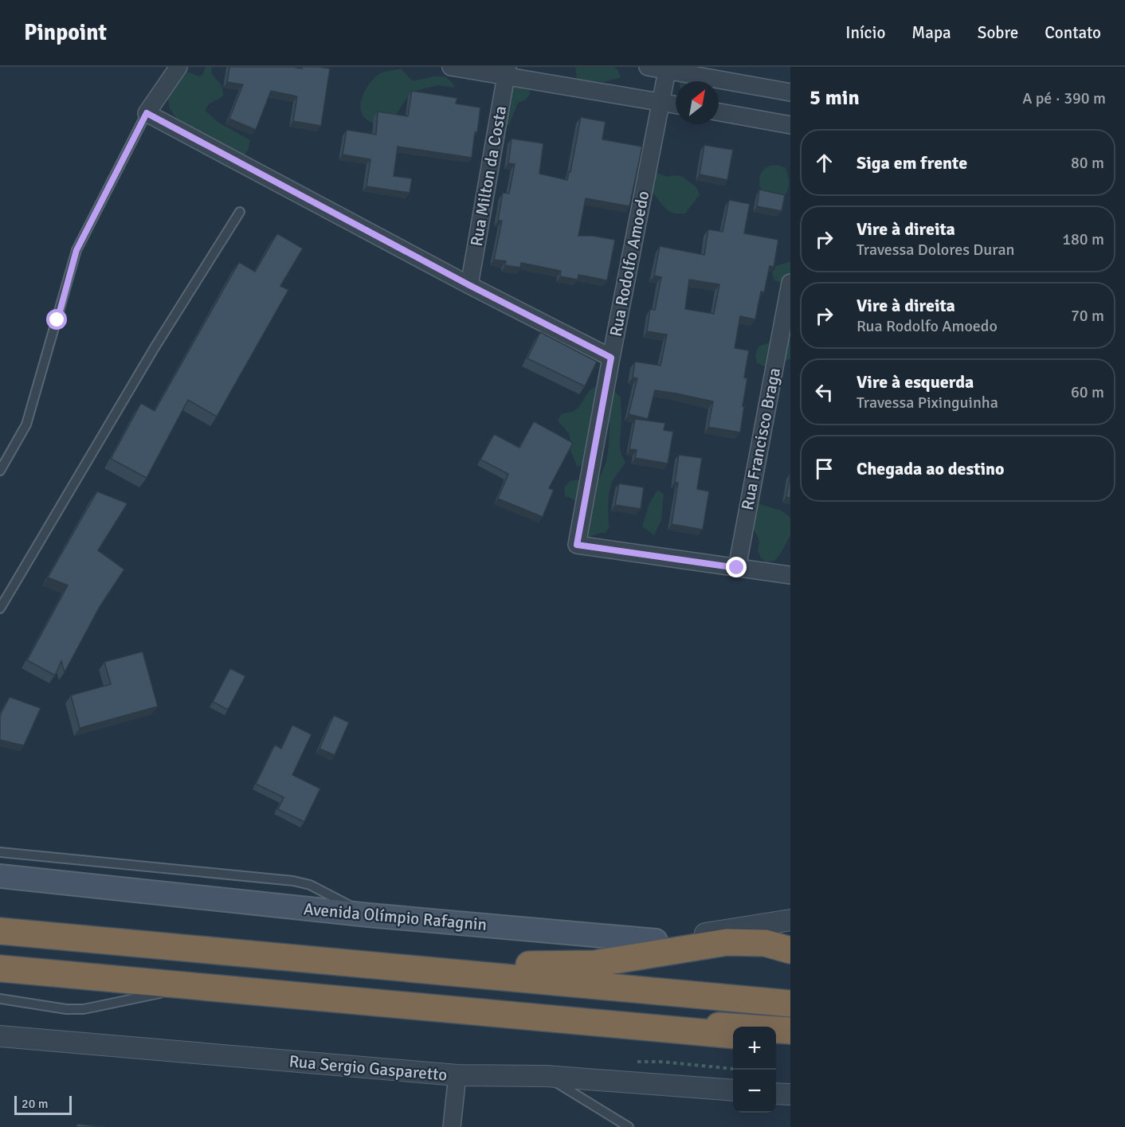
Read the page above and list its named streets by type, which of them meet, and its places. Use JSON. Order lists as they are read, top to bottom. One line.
{"streets":{"main road":["Avenida Olímpio Rafagnin"],"street":["Rua Milton da Costa","Rua Rodolfo Amoedo","Rua Francisco Braga","Rua Sergio Gasparetto"]},"crossings":[["Rua Rodolfo Amoedo","Rua Francisco Braga"]],"scale_bar":"20 m","north":"top right","page":{"header":"Pinpoint","nav":["Início","Mapa","Sobre","Contato"],"heading":["5 min","A pé · 390 m"],"list":[["Siga em frente","80 m"],["Vire à direita","Travessa Dolores Duran","180 m"],["Vire à direita","Rua Rodolfo Amoedo","70 m"],["Vire à esquerda","Travessa Pixinguinha","60 m"],"Chegada ao destino"],"map_buttons":["+","−"],"scale":"20 m"}}
